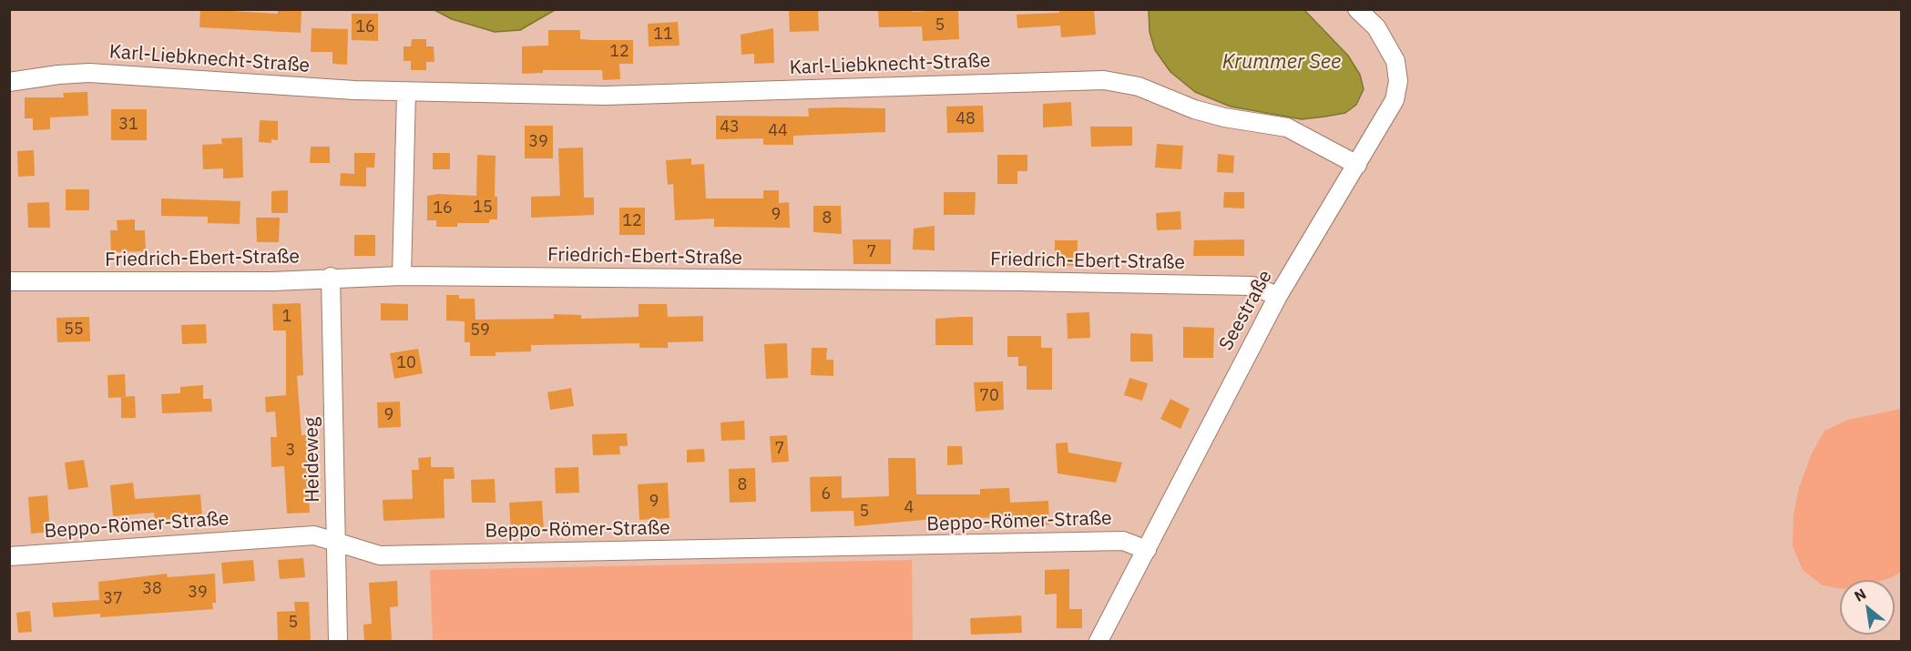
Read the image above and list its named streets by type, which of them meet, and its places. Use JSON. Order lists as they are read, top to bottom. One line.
{"streets":{"street":["Karl-Liebknecht-Straße","Friedrich-Ebert-Straße","Seestraße","Heideweg","Beppo-Römer-Straße"]},"crossings":[["Karl-Liebknecht-Straße","Seestraße"],["Friedrich-Ebert-Straße","Seestraße"],["Friedrich-Ebert-Straße","Heideweg"],["Seestraße","Beppo-Römer-Straße"],["Heideweg","Beppo-Römer-Straße"]],"water":["Krummer See"],"house_numbers":["5","16","11","12","48","31","43","44","39","15","16","9","8","12","7","1","55","59","10","70","9","7","3","8","6","9","4","5","38","39","37","5"],"north":"top left"}
